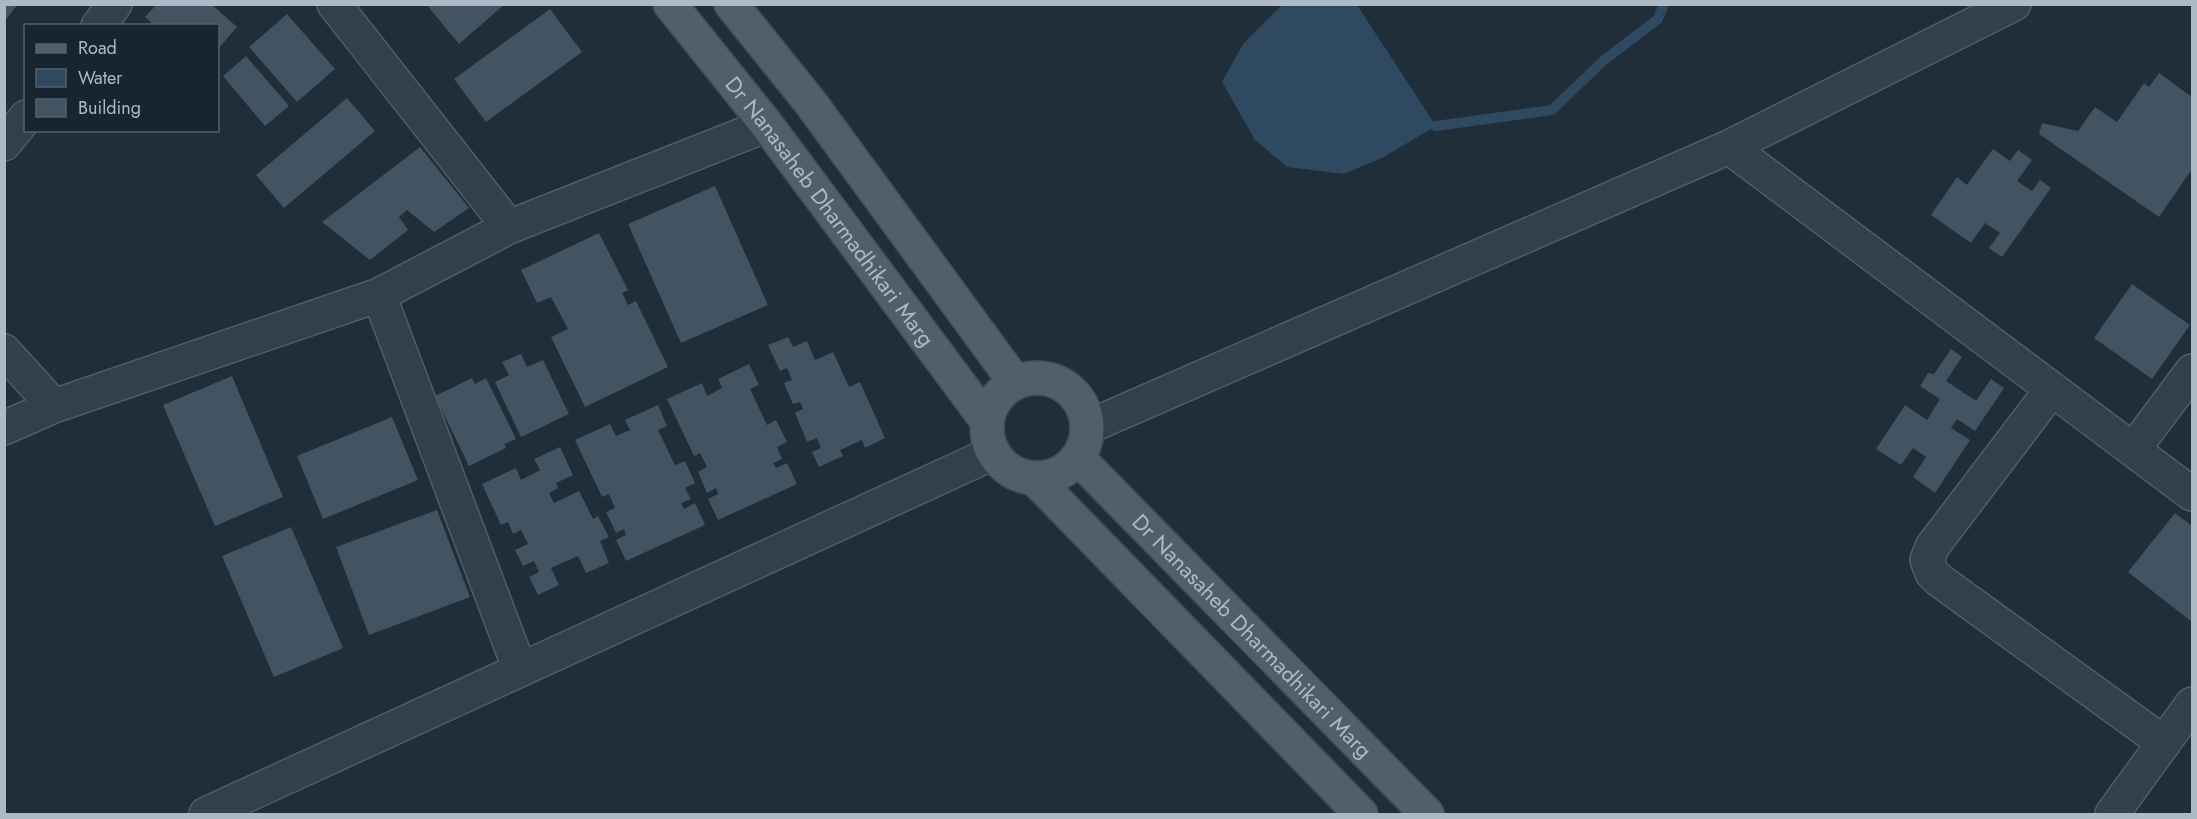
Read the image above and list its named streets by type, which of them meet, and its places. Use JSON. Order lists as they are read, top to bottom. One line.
{"streets":{"main road":["Dr Nanasaheb Dharmadhikari Marg"]},"legend":["Road","Water","Building"]}
